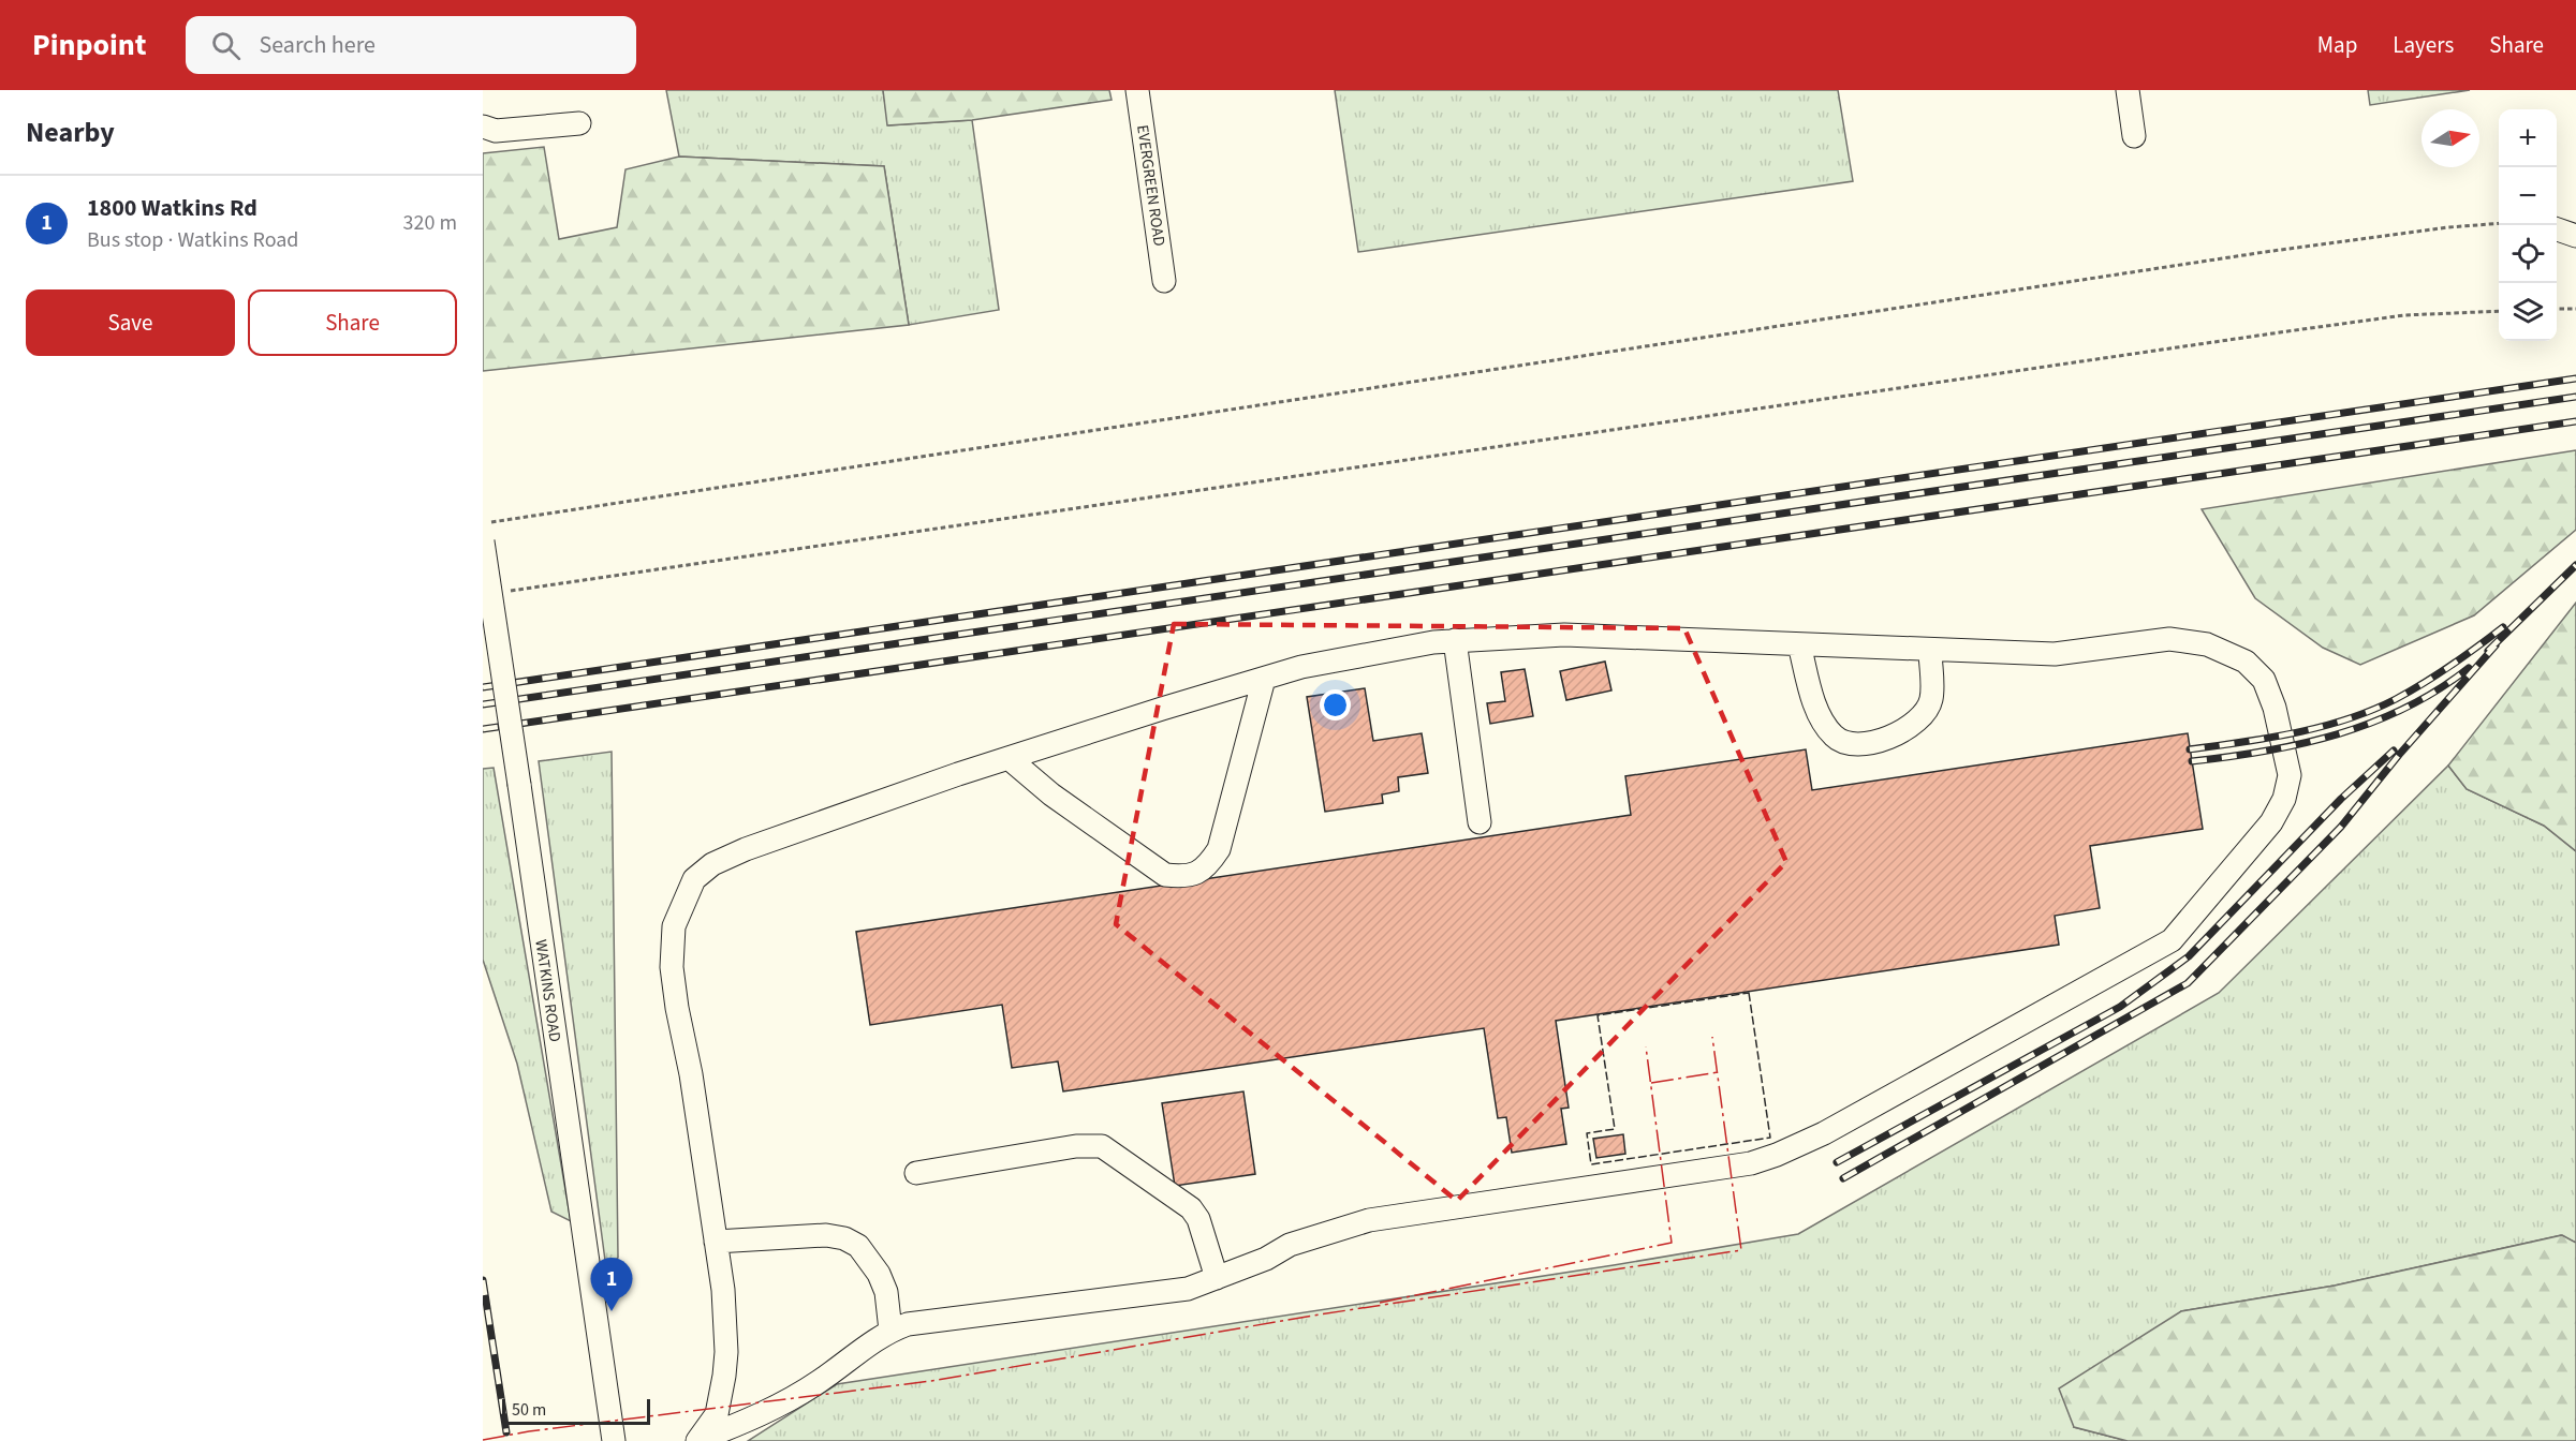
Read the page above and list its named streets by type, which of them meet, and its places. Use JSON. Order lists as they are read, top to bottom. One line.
{"streets":{"street":["EVERGREEN ROAD","WATKINS ROAD"]},"scale_bar":"50 m","north":"right","page":{"header":"Pinpoint","search":"Search here","nav":["Map","Layers","Share"],"heading":"Nearby","map_buttons":["+","−"],"list":[{"mark":"1","name":"1800 Watkins Rd","note":"Bus stop · Watkins Road","value":"320 m"}],"buttons":["Save","Share"],"pins":"1","scale":"50 m"}}
